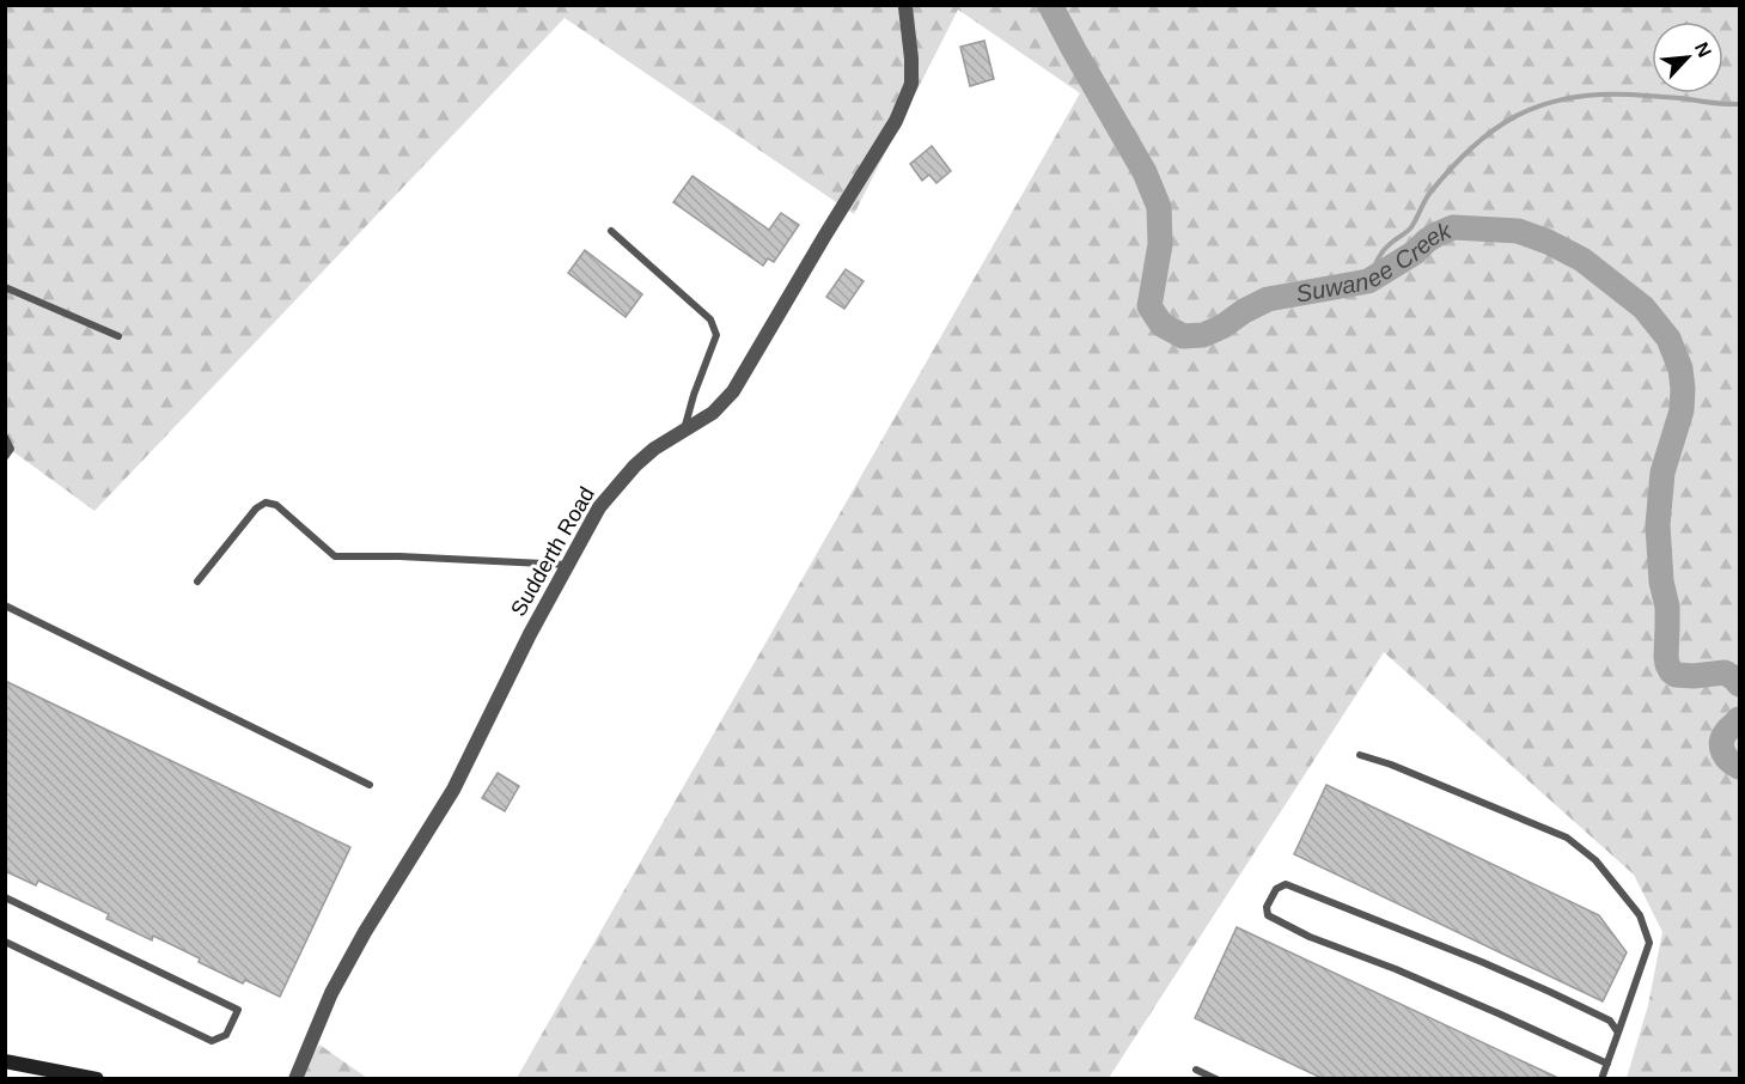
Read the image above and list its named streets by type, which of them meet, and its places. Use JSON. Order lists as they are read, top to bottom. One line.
{"streets":{"street":["Sudderth Road"]},"water":["Suwanee Creek"],"north":"top right"}
